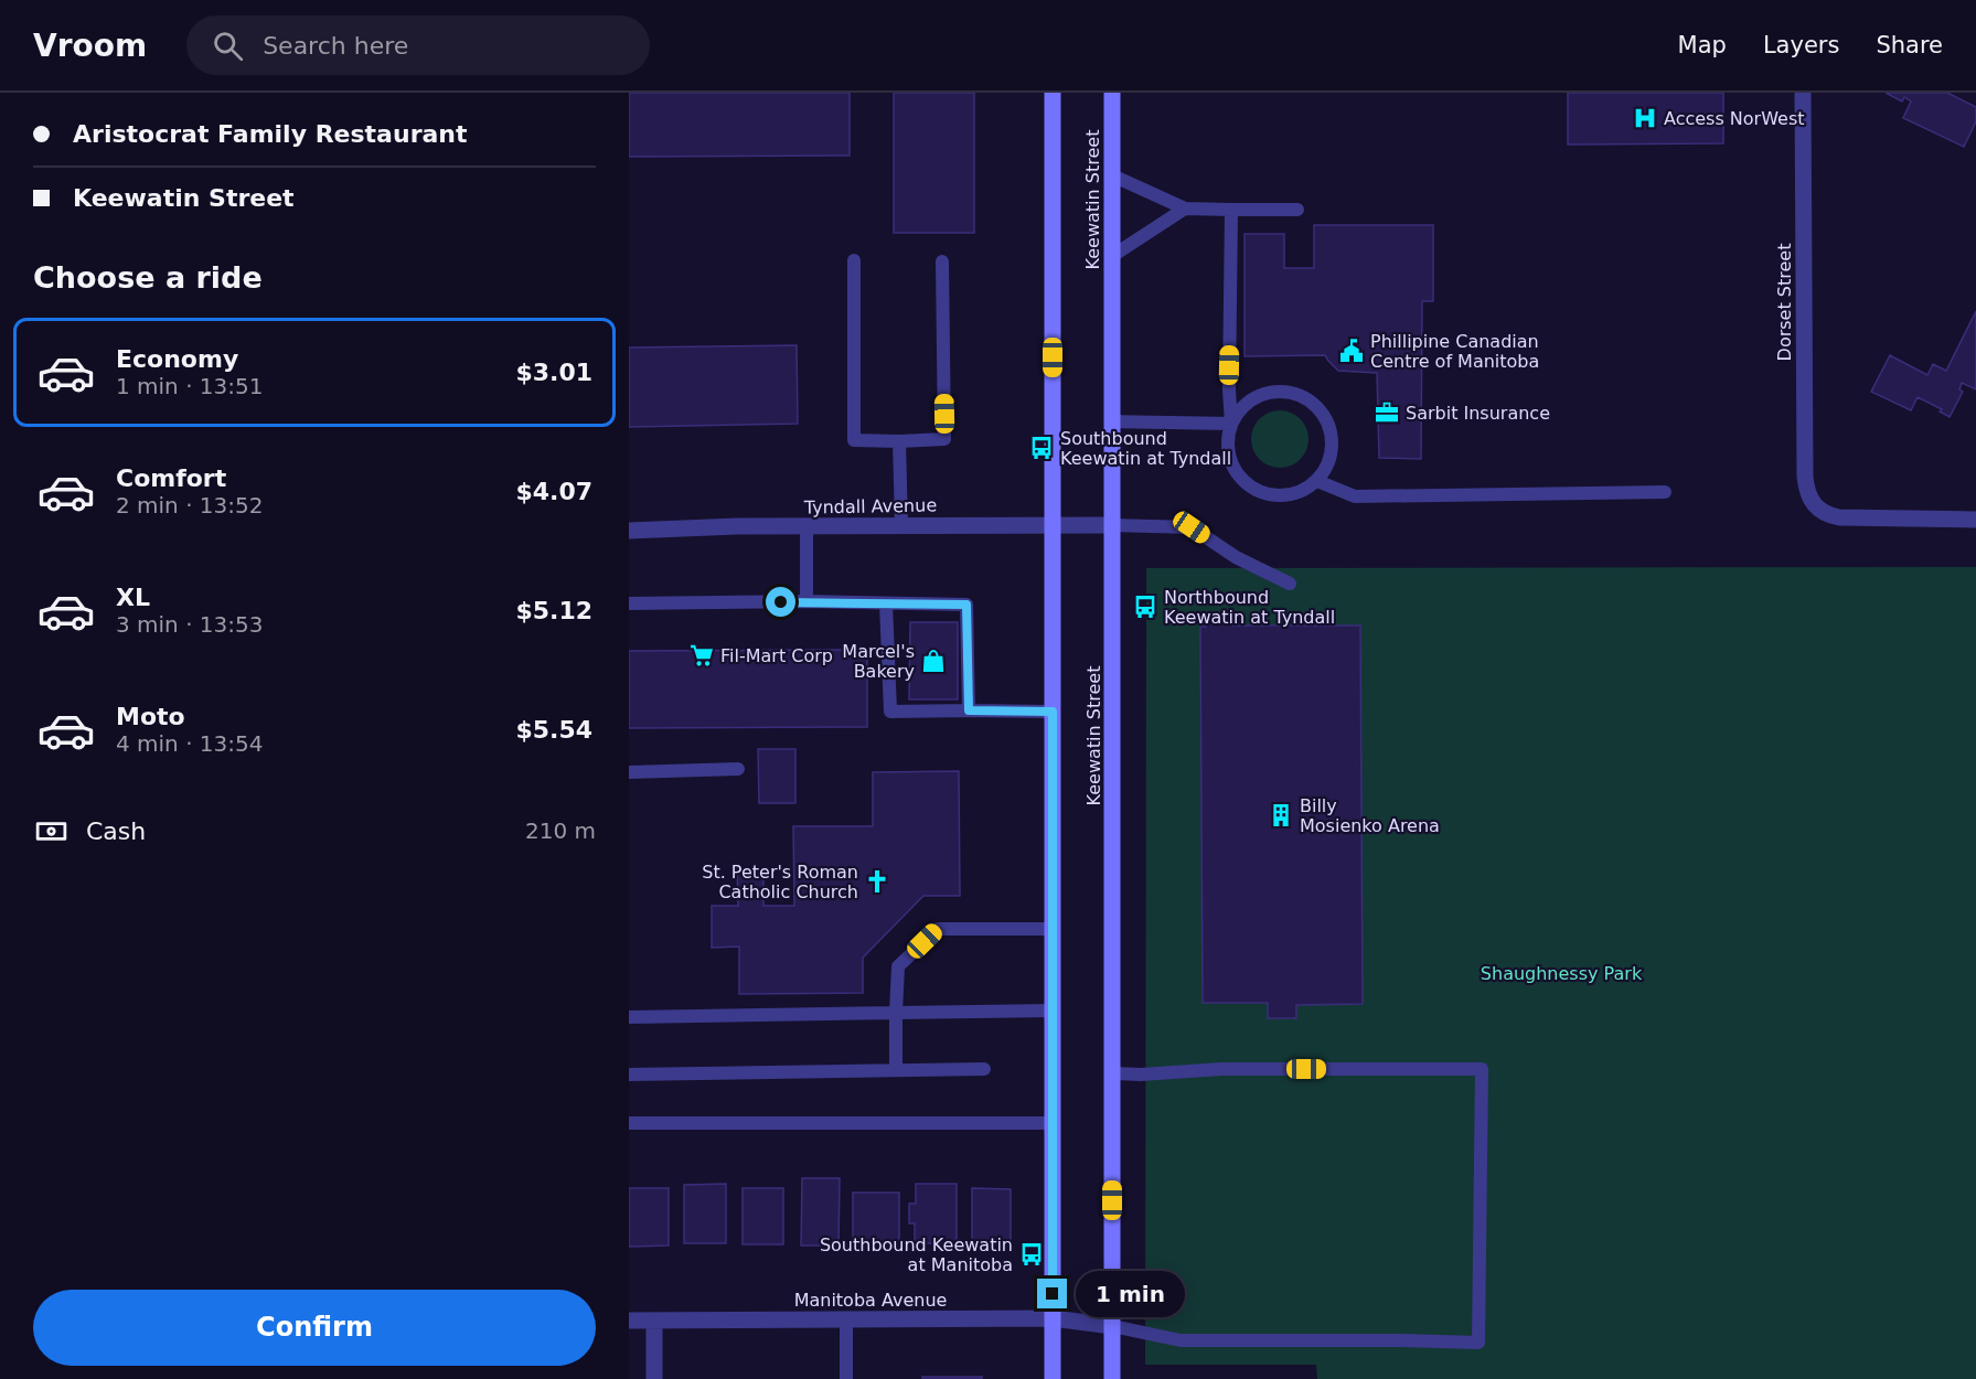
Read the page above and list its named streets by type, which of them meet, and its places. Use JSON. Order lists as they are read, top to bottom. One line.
{"streets":{"main road":["Keewatin Street"],"street":["Dorset Street","Tyndall Avenue","Manitoba Avenue"]},"crossings":[["Keewatin Street","Tyndall Avenue"],["Keewatin Street","Manitoba Avenue"]],"parks":["Shaughnessy Park"],"places":{"hospital":["Access NorWest"],"public building":["Phillipine Canadian Centre of Manitoba"],"office":["Sarbit Insurance"],"bus stop":["Southbound Keewatin at Tyndall","Northbound Keewatin at Tyndall","Southbound Keewatin at Manitoba"],"supermarket":["Fil-Mart Corp"],"shop":["Marcel's Bakery"],"building":["Billy Mosienko Arena"],"church":["St. Peter's Roman Catholic Church"]},"page":{"header":"Vroom","search":"Search here","nav":["Map","Layers","Share"],"banner":["Aristocrat Family Restaurant","Keewatin Street"],"heading":"Choose a ride","list":[{"name":"Economy","note":"1 min · 13:51","value":"$3.01"},{"name":"Comfort","note":"2 min · 13:52","value":"$4.07"},{"name":"XL","note":"3 min · 13:53","value":"$5.12"},{"name":"Moto","note":"4 min · 13:54","value":"$5.54"}],"pay":["Cash","210 m"],"bubble":"1 min","buttons":"Confirm"}}
